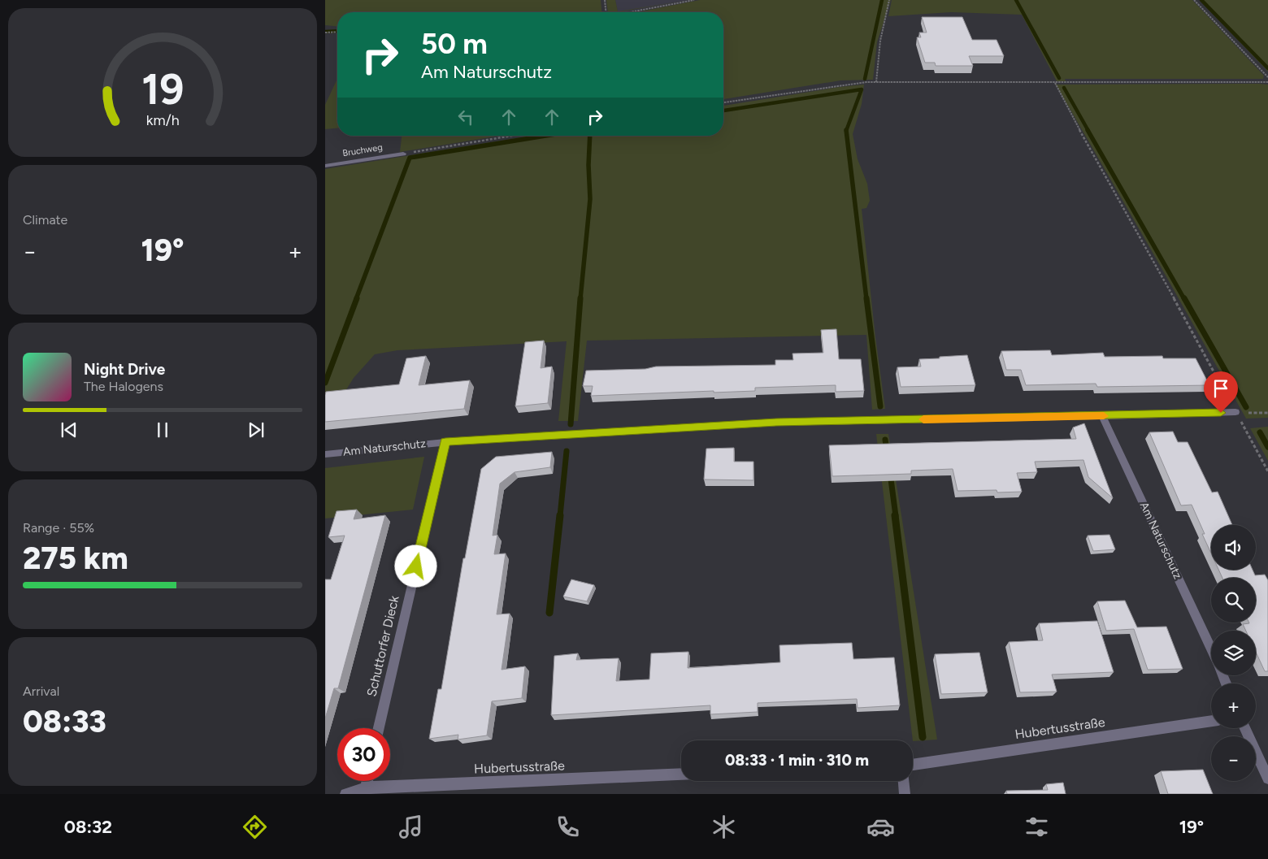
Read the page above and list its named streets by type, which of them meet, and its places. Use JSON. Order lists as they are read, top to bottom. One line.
{"streets":{"street":["Bruchweg","Am Naturschutz","Schuttorfer Dieck","Hubertusstraße"]},"crossings":[["Am Naturschutz","Schuttorfer Dieck"]],"page":{"turn":["50 m","Am Naturschutz"],"tile":["Climate",["Range · 55%","275 km"],["Arrival","08:33"]],"heat":["−","19°","+"],"song":["Night Drive","The Halogens"],"map_buttons":["+","−"],"limit":"30","trip":"08:33 · 1 min · 310 m","tabs":["08:32","19°"],"gauge":["19","km/h"]}}
